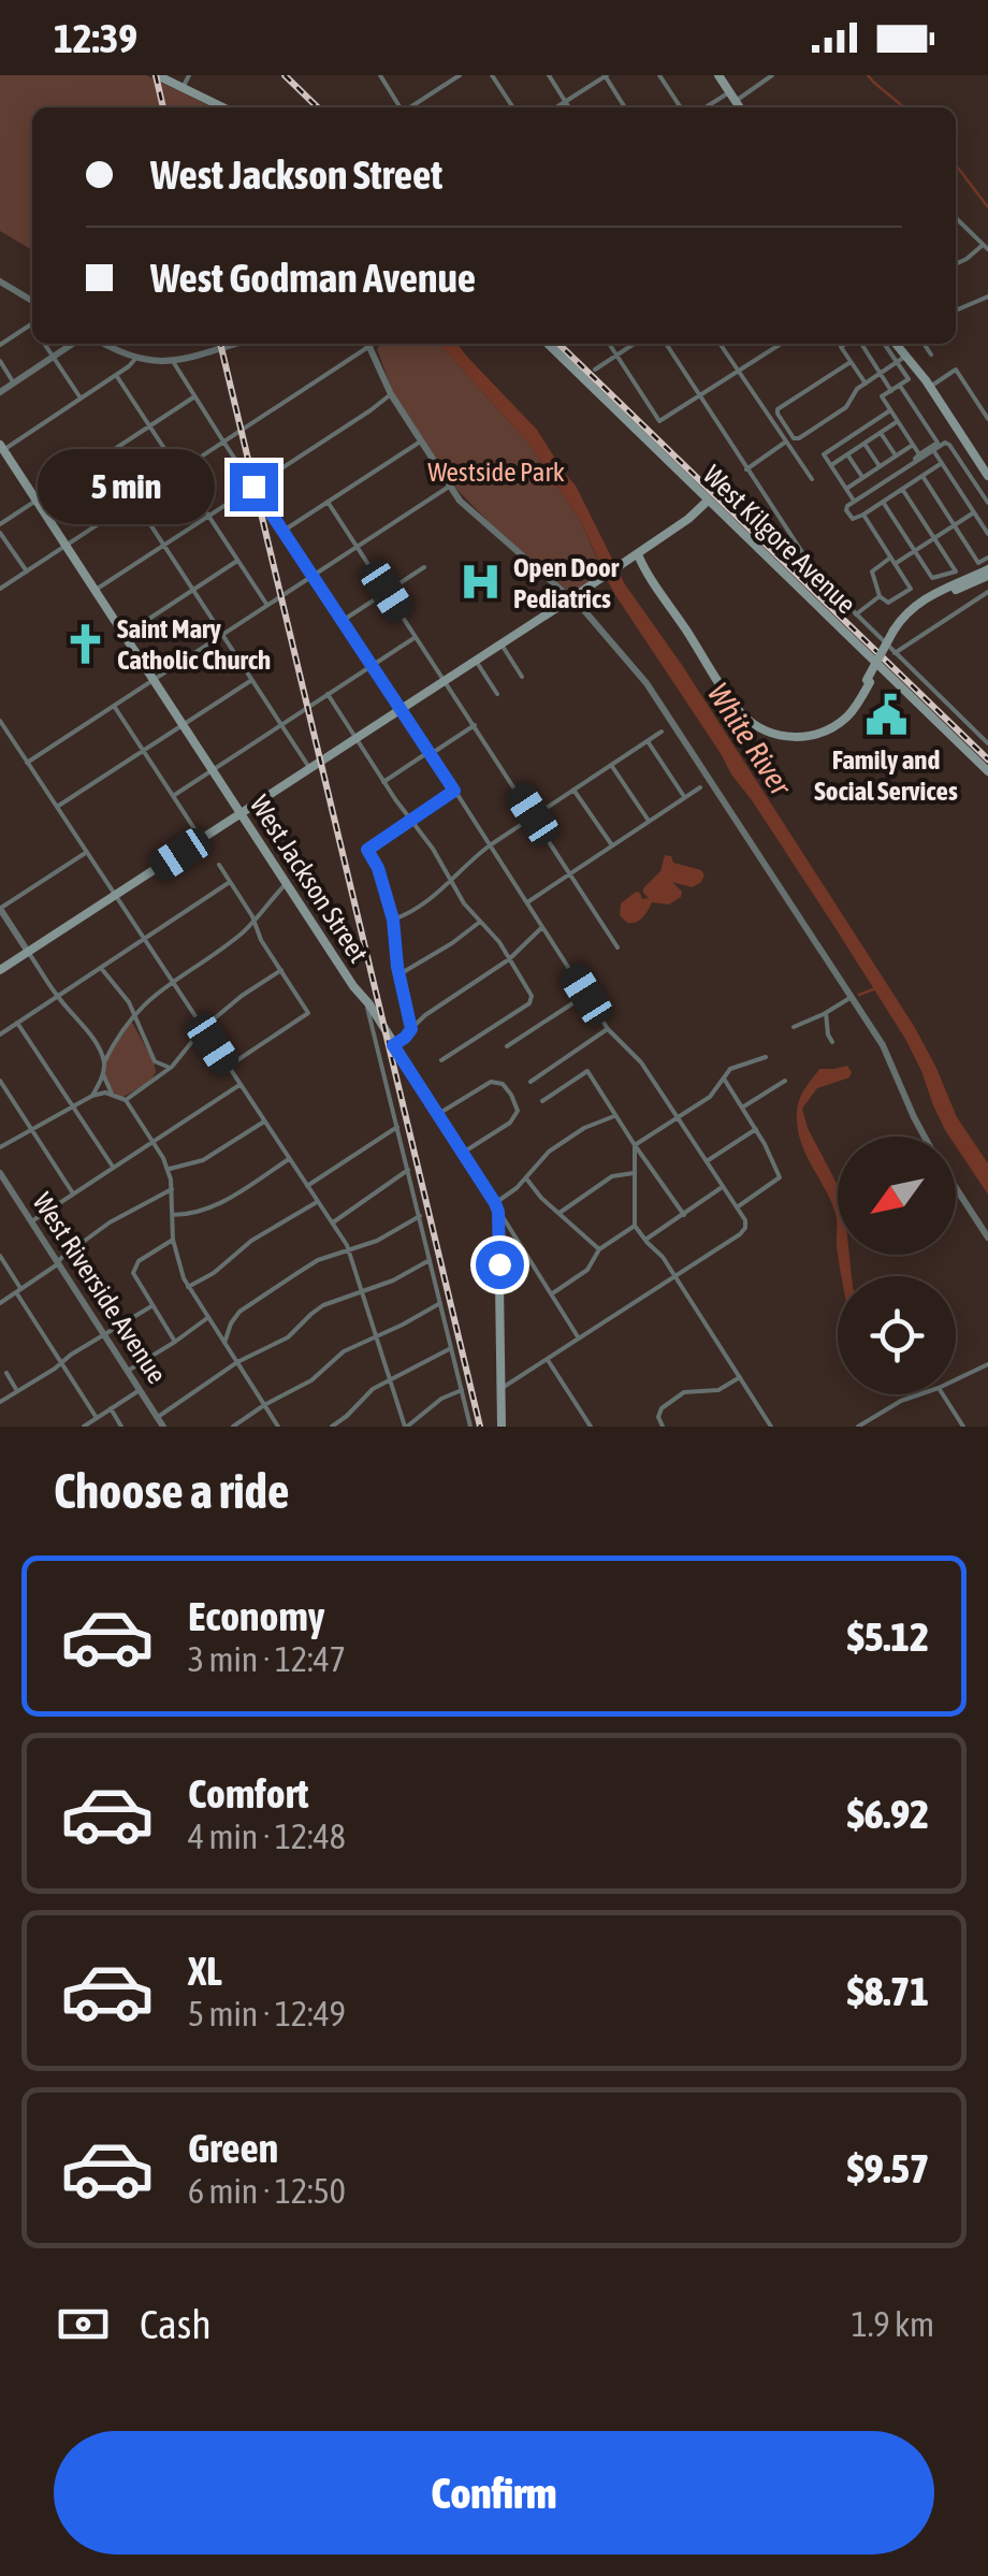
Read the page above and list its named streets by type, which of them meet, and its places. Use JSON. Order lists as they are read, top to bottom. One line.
{"streets":{"main road":["West Kilgore Avenue","West Jackson Street"],"street":["West Riverside Avenue"]},"water":["White River"],"parks":["Westside Park"],"places":{"hospital":["Open Door Pediatrics"],"church":["Saint Mary Catholic Church"],"public building":["Family and Social Services"]},"north":"bottom left","page":{"status":"12:39","banner":["West Jackson Street","West Godman Avenue"],"bubble":"5 min","heading":"Choose a ride","list":[{"name":"Economy","note":"3 min · 12:47","value":"$5.12"},{"name":"Comfort","note":"4 min · 12:48","value":"$6.92"},{"name":"XL","note":"5 min · 12:49","value":"$8.71"},{"name":"Green","note":"6 min · 12:50","value":"$9.57"}],"pay":["Cash","1.9 km"],"buttons":"Confirm"}}
